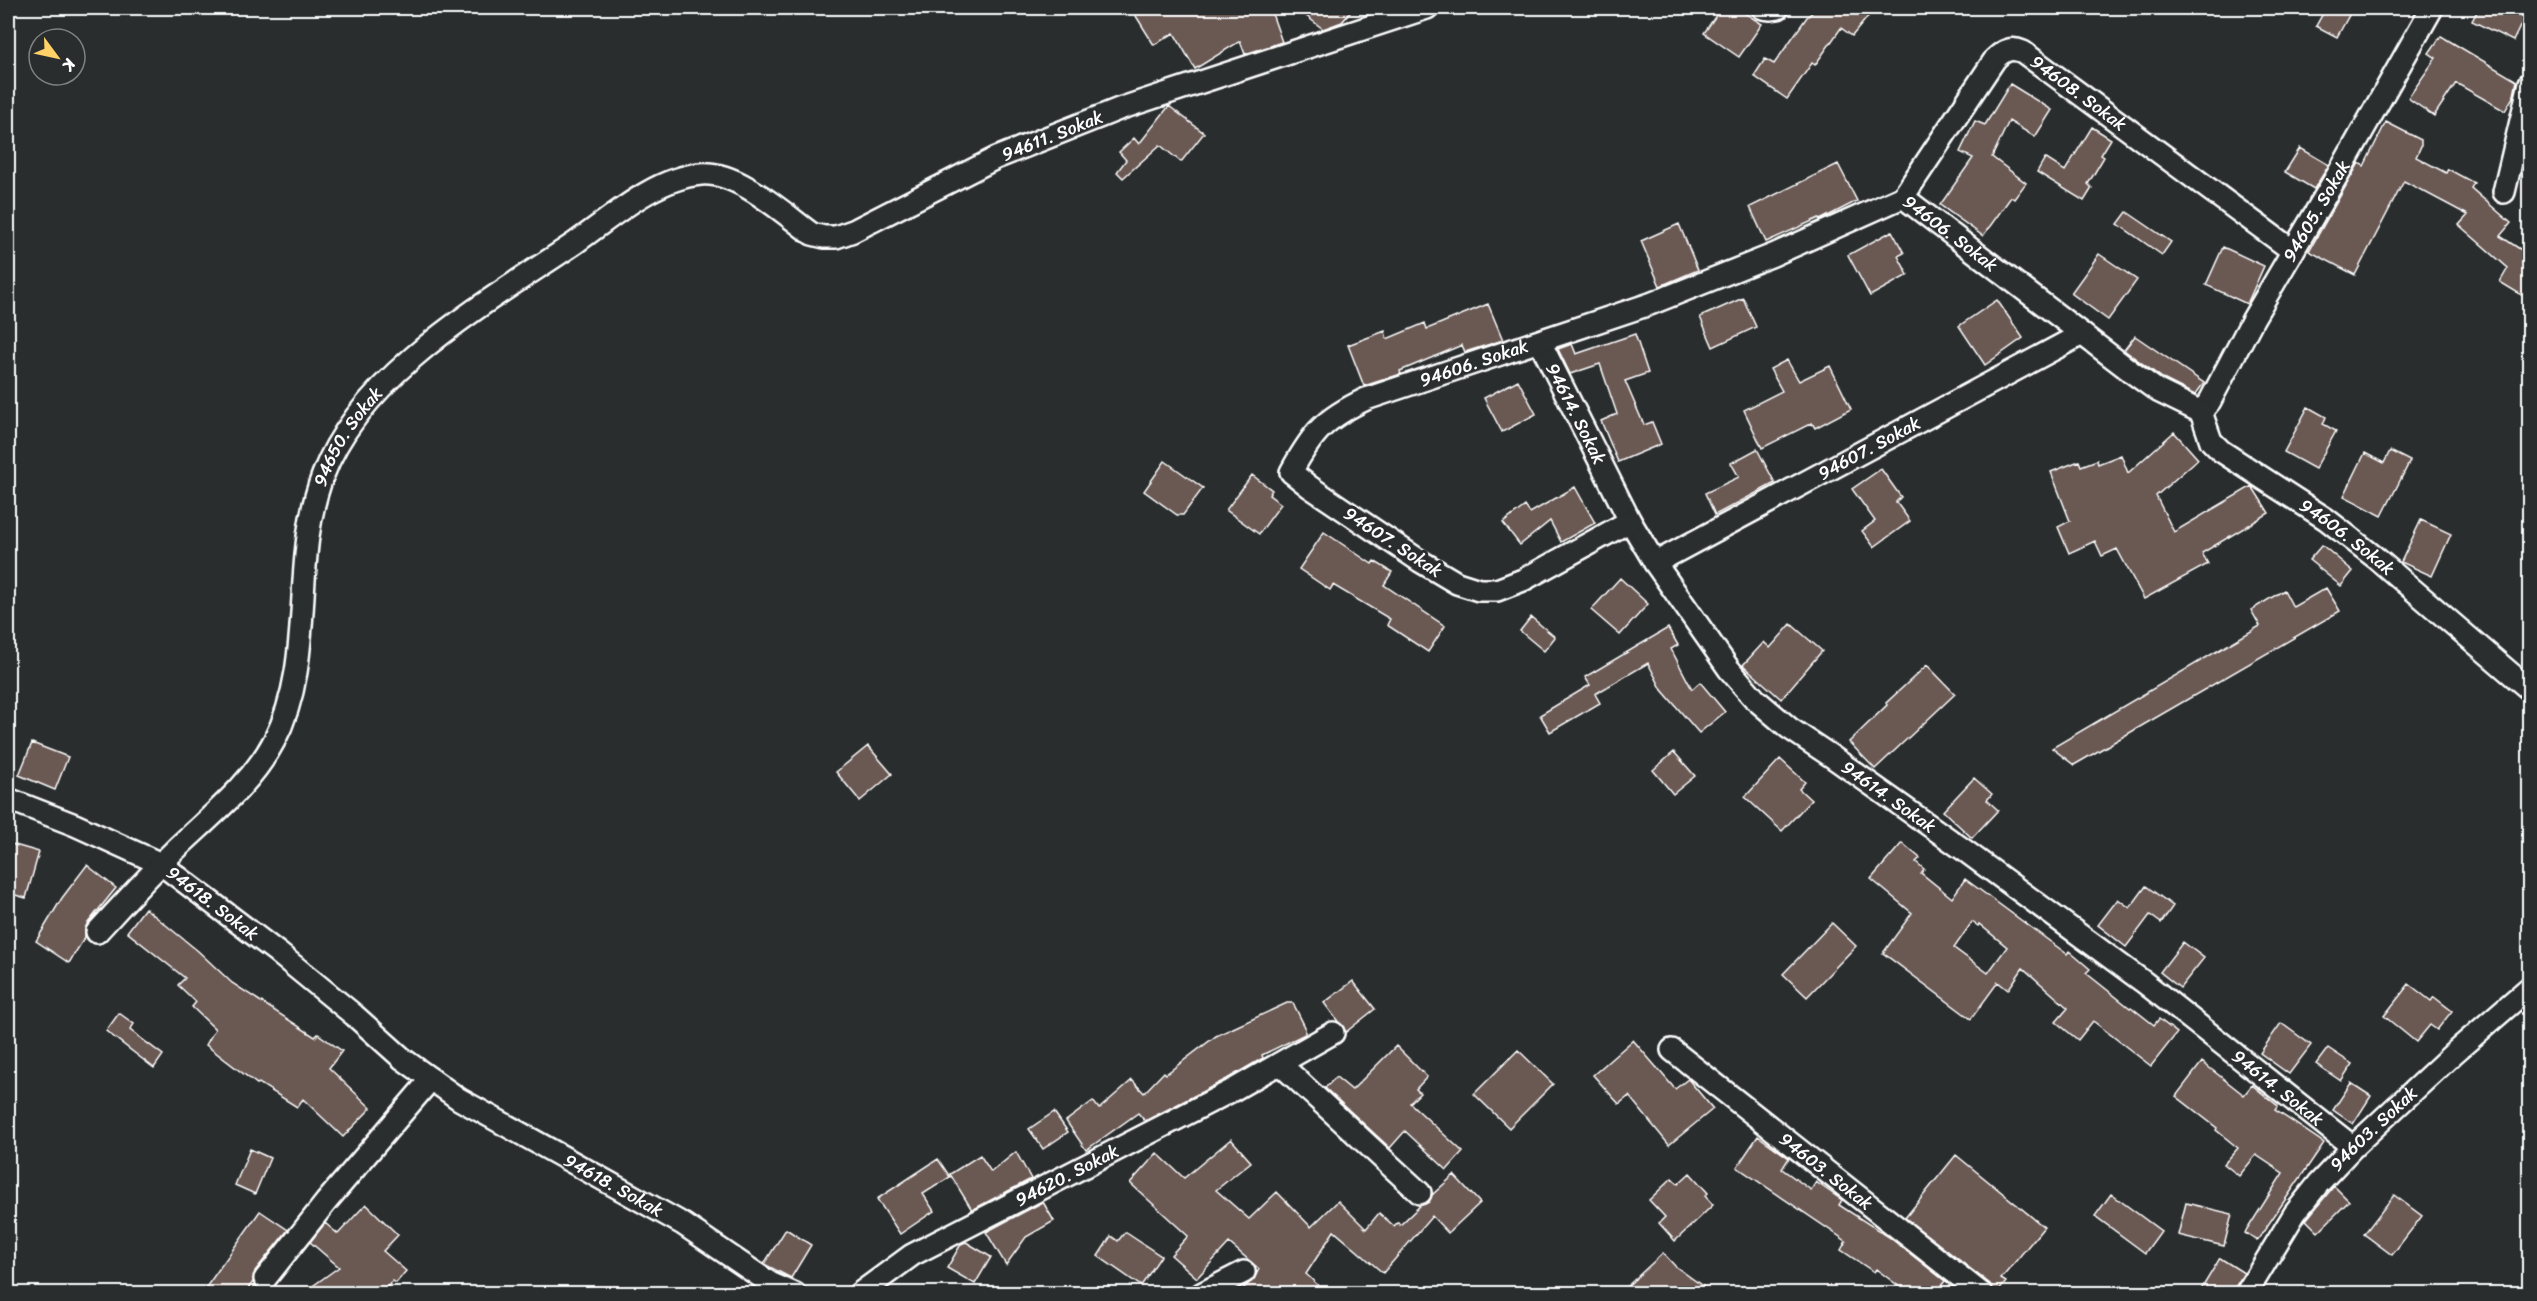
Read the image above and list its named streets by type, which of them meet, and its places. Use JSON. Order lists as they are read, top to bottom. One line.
{"streets":{"street":["94608. Sokak","94611. Sokak","94605. Sokak","94606. Sokak","94614. Sokak","94650. Sokak","94607. Sokak","94618. Sokak","94603. Sokak","94620. Sokak"]},"crossings":[["94608. Sokak","94605. Sokak"],["94608. Sokak","94606. Sokak"],["94611. Sokak","94650. Sokak"],["94605. Sokak","94606. Sokak"],["94606. Sokak","94614. Sokak"],["94606. Sokak","94607. Sokak"],["94614. Sokak","94607. Sokak"],["94614. Sokak","94603. Sokak"],["94650. Sokak","94618. Sokak"]],"north":"bottom right"}
